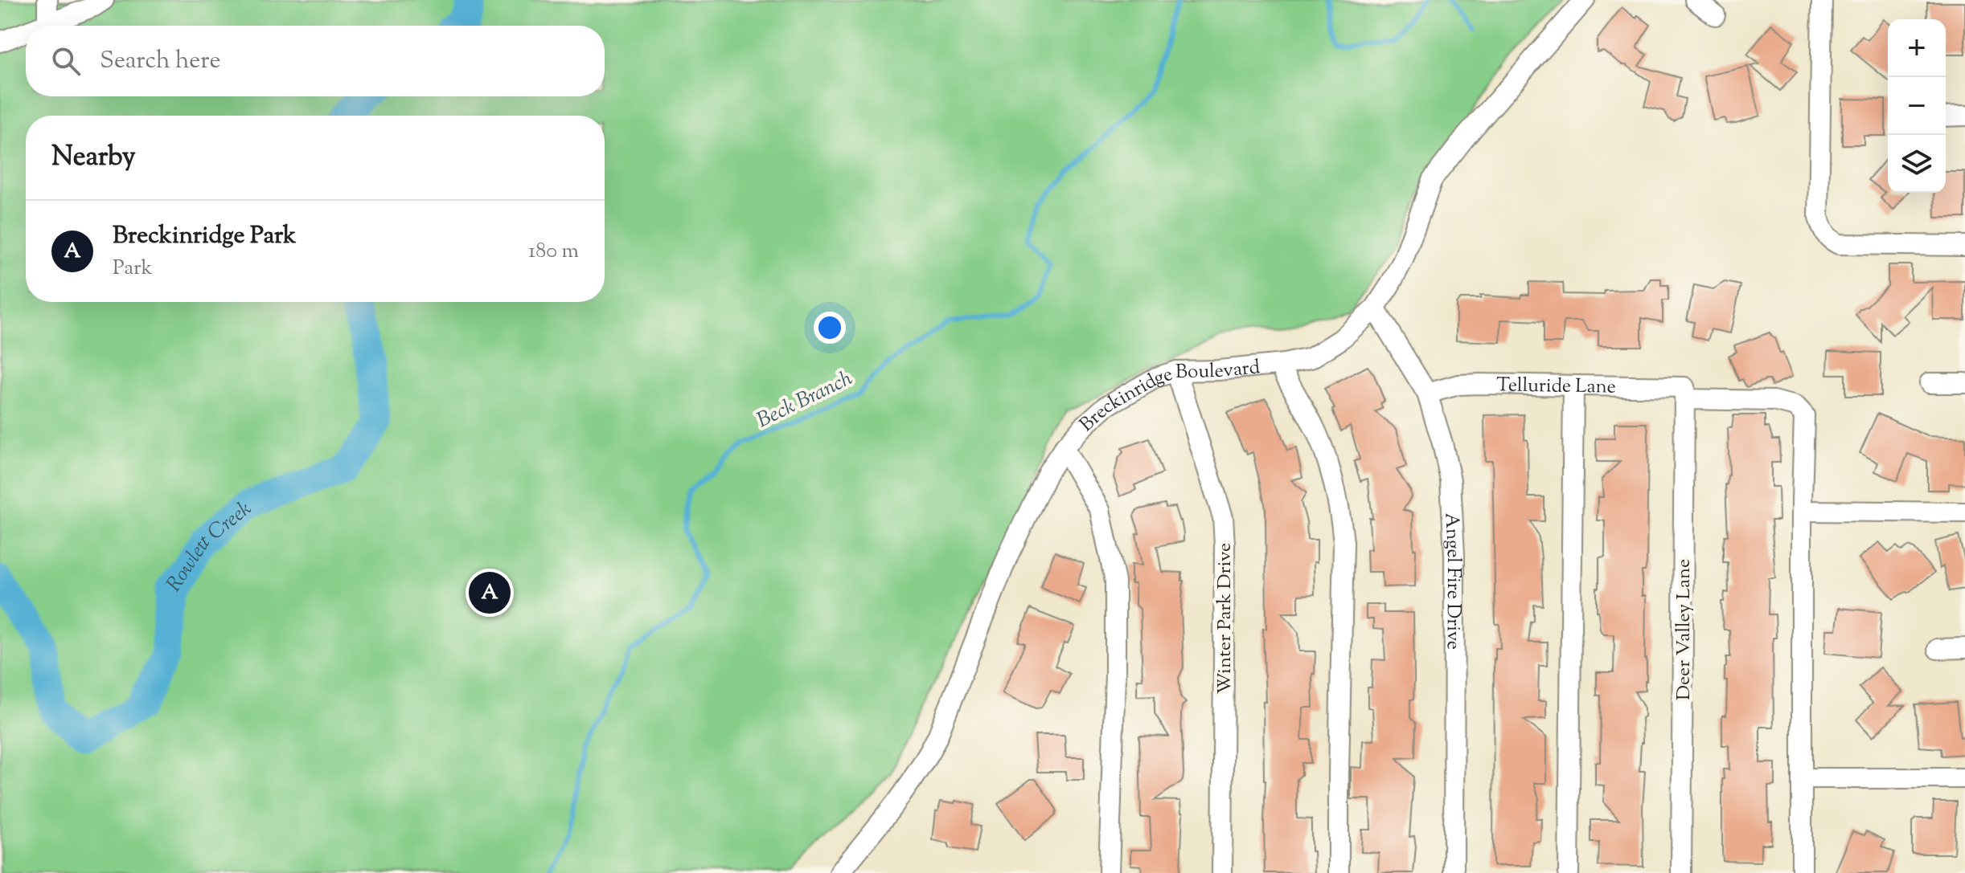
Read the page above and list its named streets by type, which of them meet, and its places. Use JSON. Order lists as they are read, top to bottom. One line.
{"streets":{"street":["Telluride Lane","Breckinridge Boulevard","Angel Fire Drive","Winter Park Drive","Deer Valley Lane"]},"crossings":[["Telluride Lane","Angel Fire Drive"],["Telluride Lane","Deer Valley Lane"],["Breckinridge Boulevard","Angel Fire Drive"],["Breckinridge Boulevard","Winter Park Drive"]],"water":["Beck Branch","Rowlett Creek"],"page":{"map_buttons":["+","−"],"search":"Search here","heading":"Nearby","list":[{"mark":"A","name":"Breckinridge Park","note":"Park","value":"180 m"}],"pins":"A"}}
